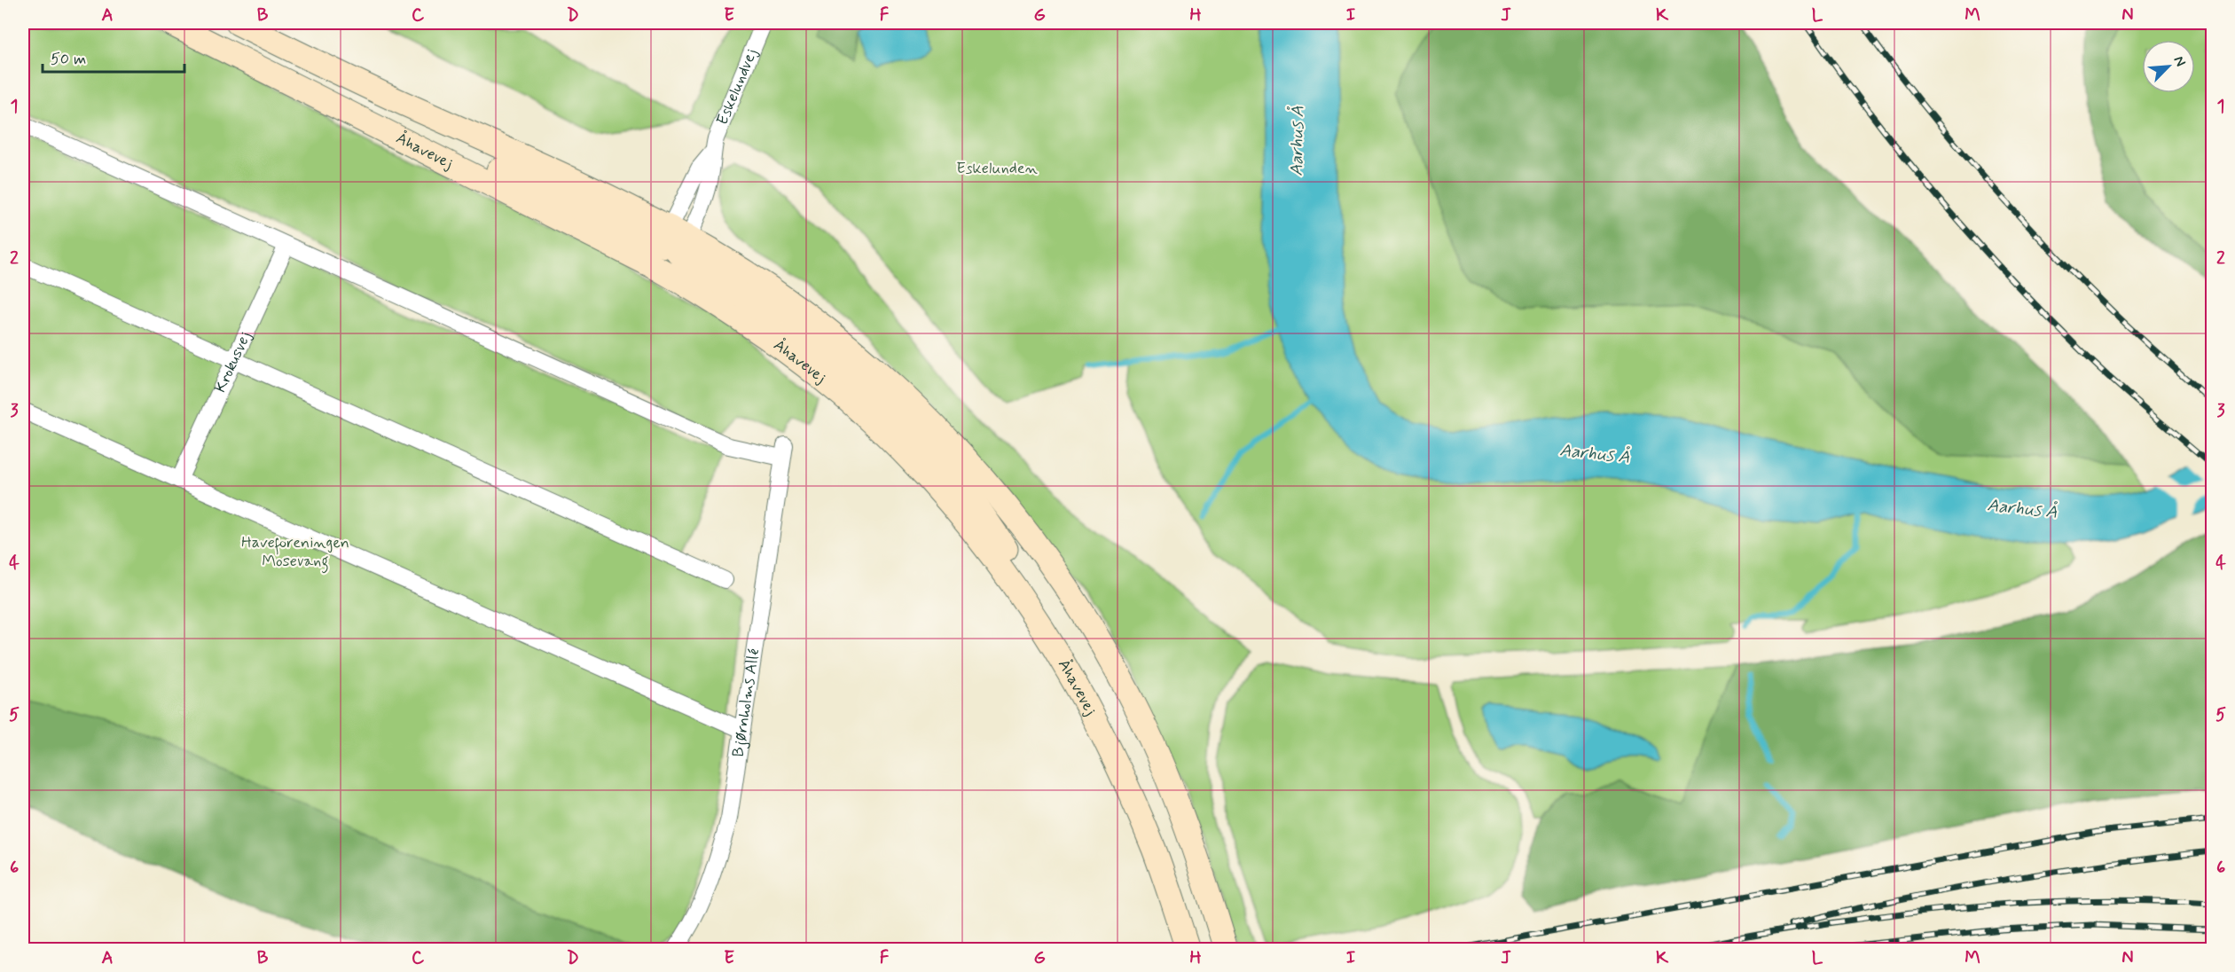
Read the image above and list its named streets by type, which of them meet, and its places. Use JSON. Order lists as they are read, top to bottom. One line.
{"streets":{"main road":["Åhavevej"],"street":["Eskelundvej","Krokusvej","Bjørnholms Allé"]},"crossings":[["Krokusvej","Bjørnholms Allé"]],"water":["Aarhus Å"],"parks":["Eskelunden","Haveforeningen Mosevang"],"scale_bar":"50 m","north":"top right","grid":{"columns":["A","B","C","D","E","F","G","H","I","J","K","L","M","N"],"rows":["1","2","3","4","5","6"]}}
